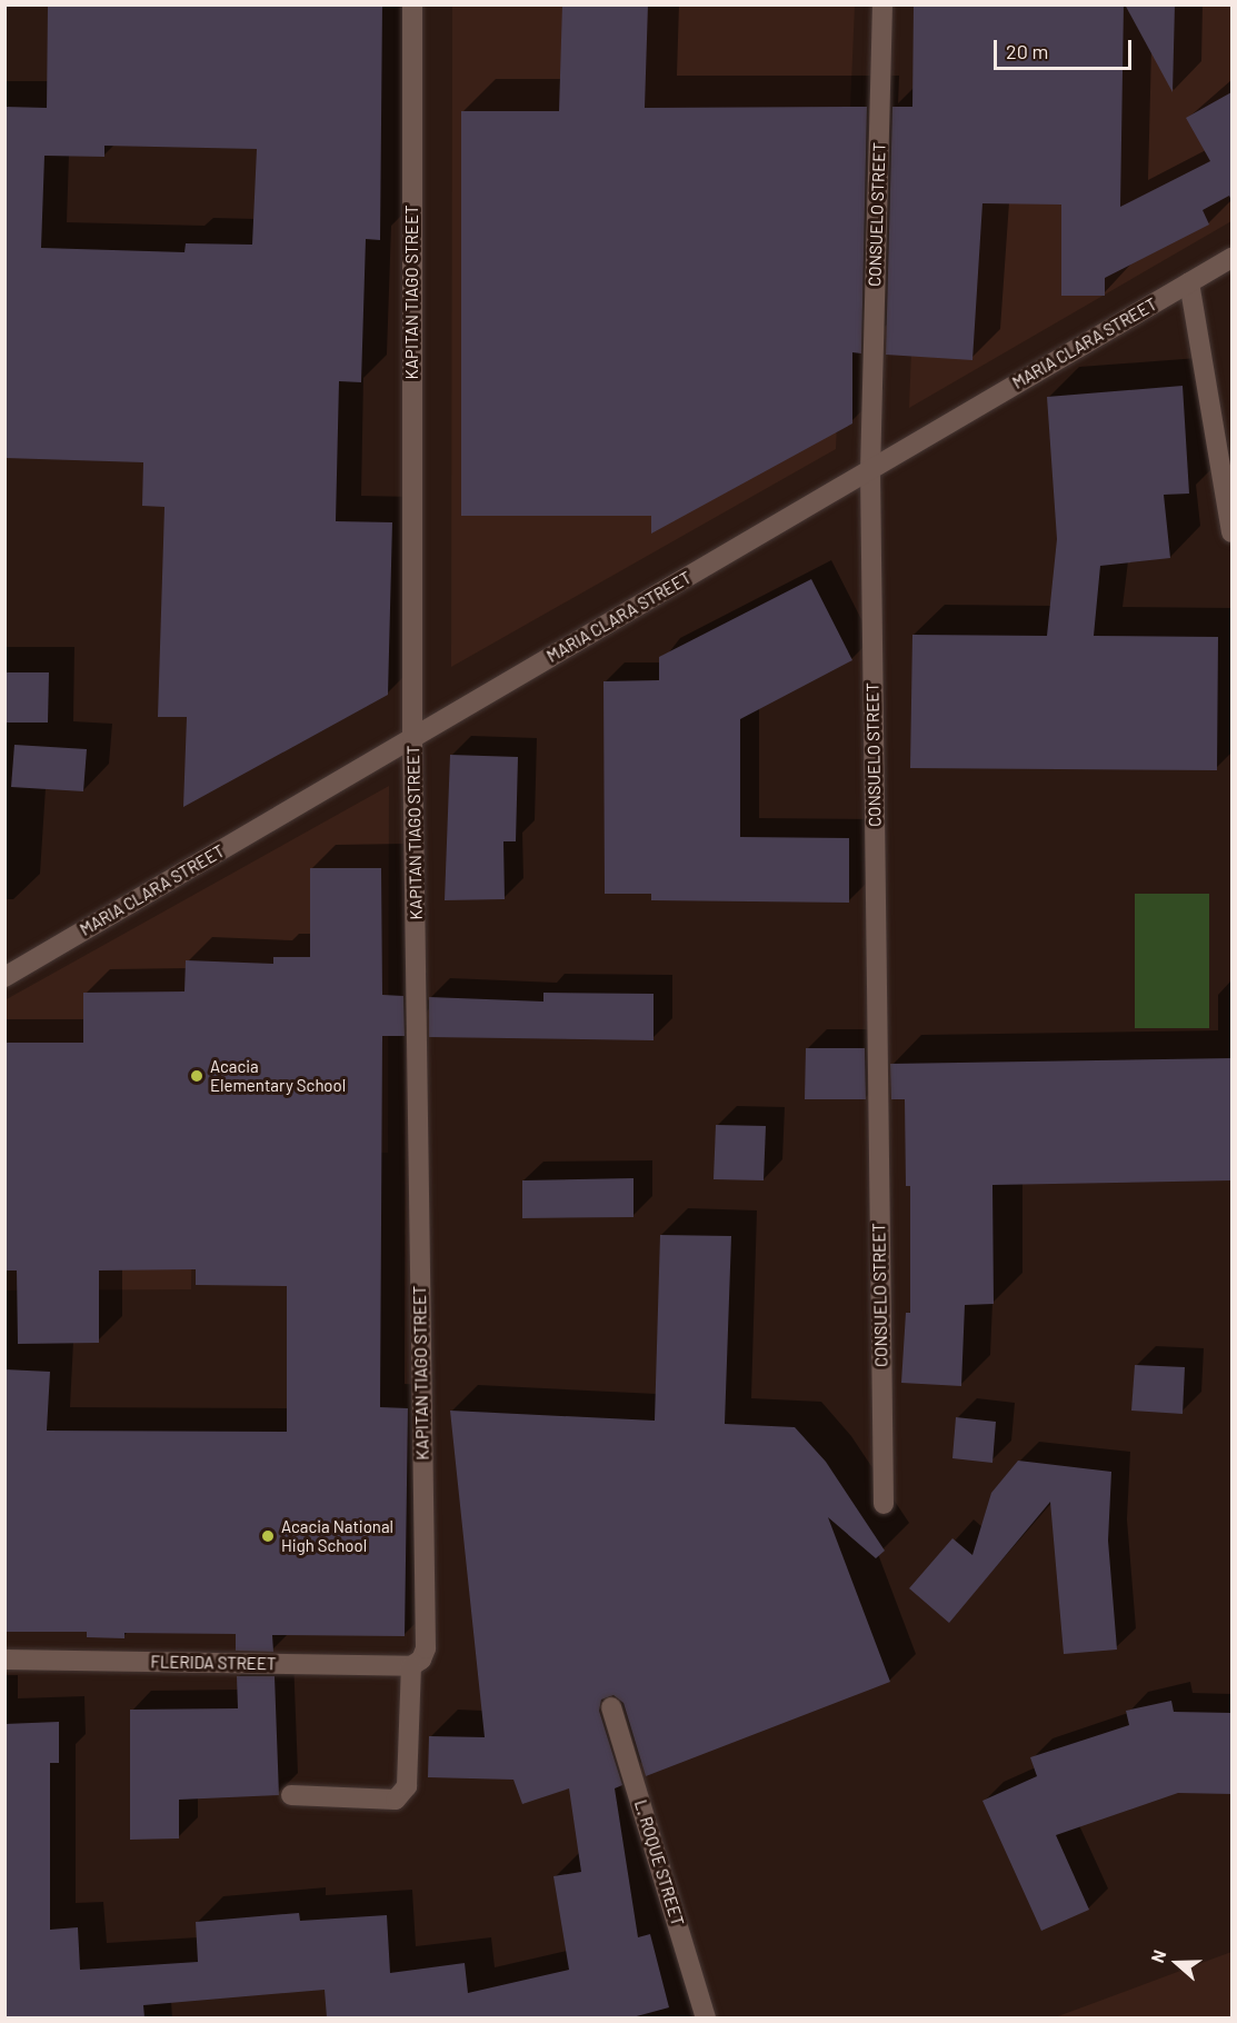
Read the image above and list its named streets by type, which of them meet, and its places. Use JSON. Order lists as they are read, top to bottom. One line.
{"streets":{"street":["CONSUELO STREET","KAPITAN TIAGO STREET","MARIA CLARA STREET","FLERIDA STREET","L. ROQUE STREET"]},"crossings":[["CONSUELO STREET","MARIA CLARA STREET"],["KAPITAN TIAGO STREET","MARIA CLARA STREET"],["KAPITAN TIAGO STREET","FLERIDA STREET"]],"places":["Acacia Elementary School","Acacia National High School"],"scale_bar":"20 m","north":"left"}
